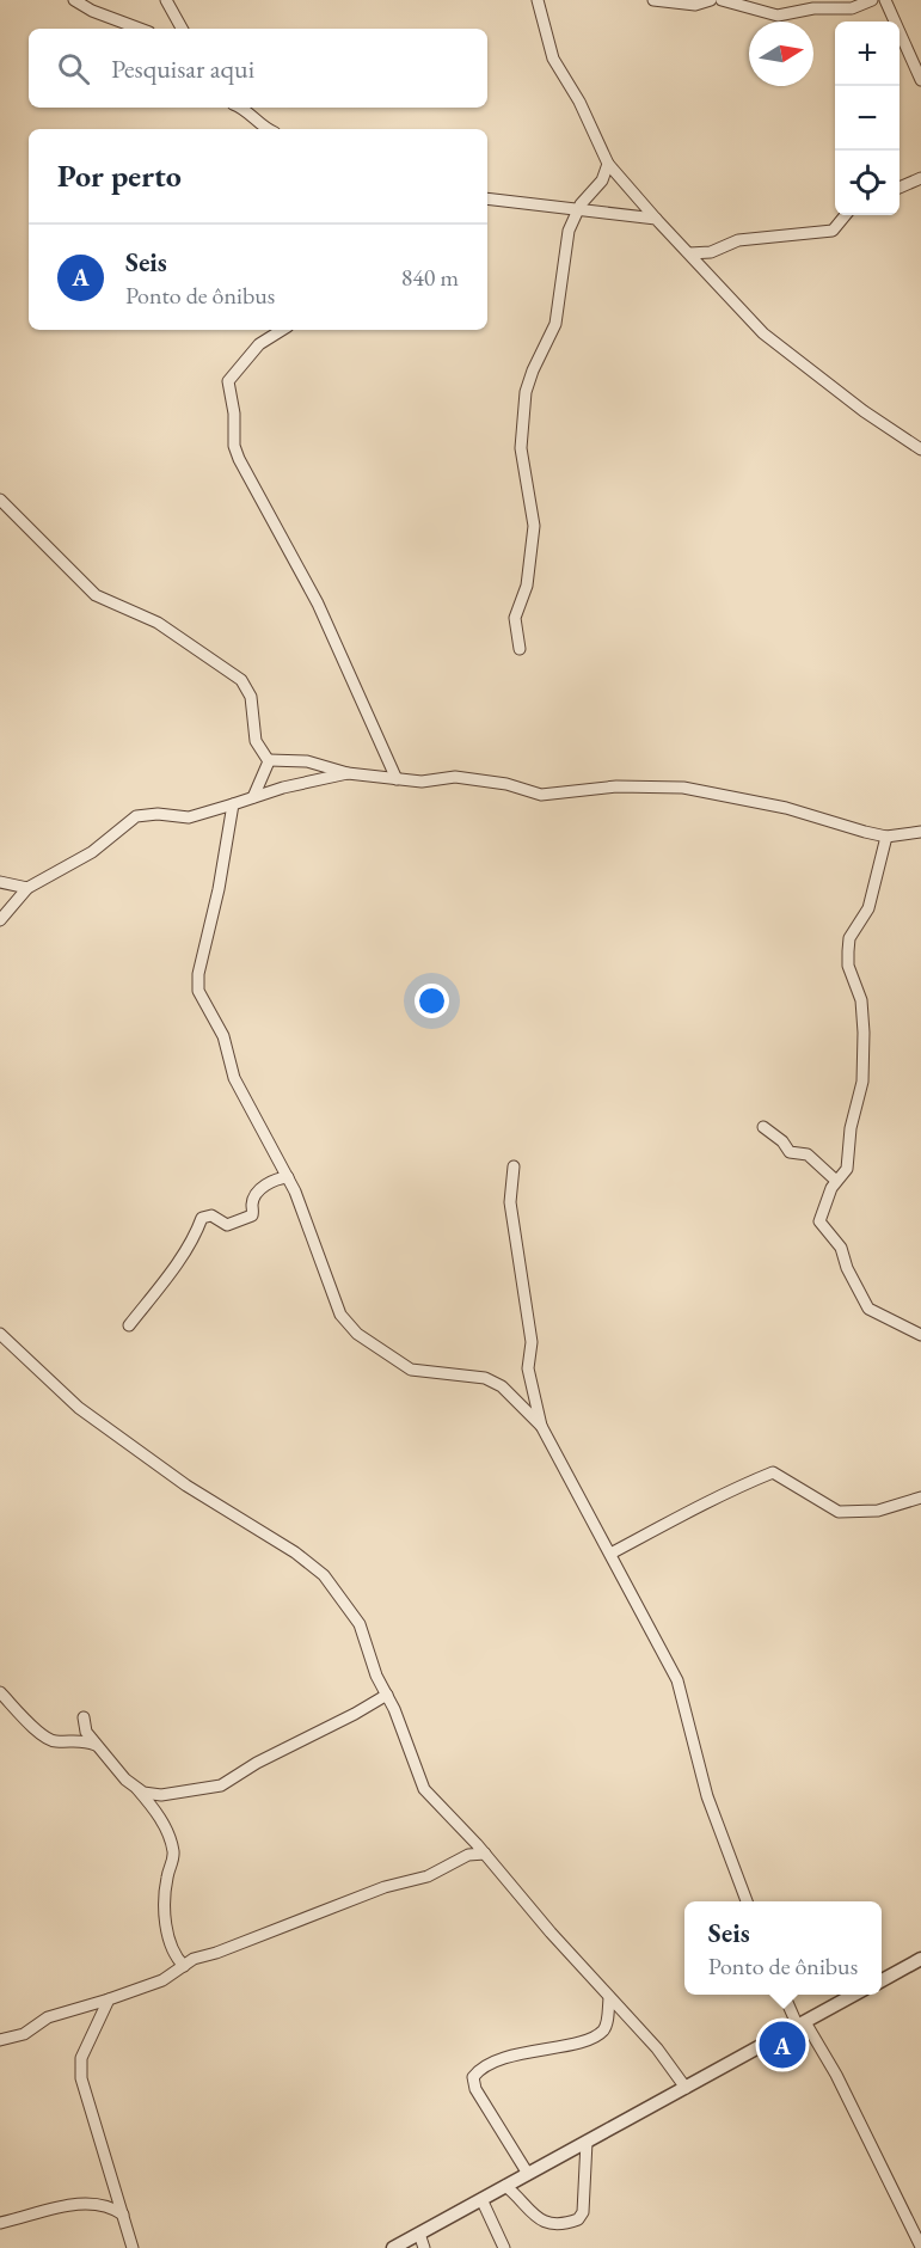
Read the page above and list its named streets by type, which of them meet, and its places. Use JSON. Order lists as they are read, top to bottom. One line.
{"north":"right","page":{"map_buttons":["+","−"],"search":"Pesquisar aqui","heading":"Por perto","list":[{"mark":"A","name":"Seis","note":"Ponto de ônibus","value":"840 m"}],"popup":["Seis","Ponto de ônibus"],"pins":"A"}}
